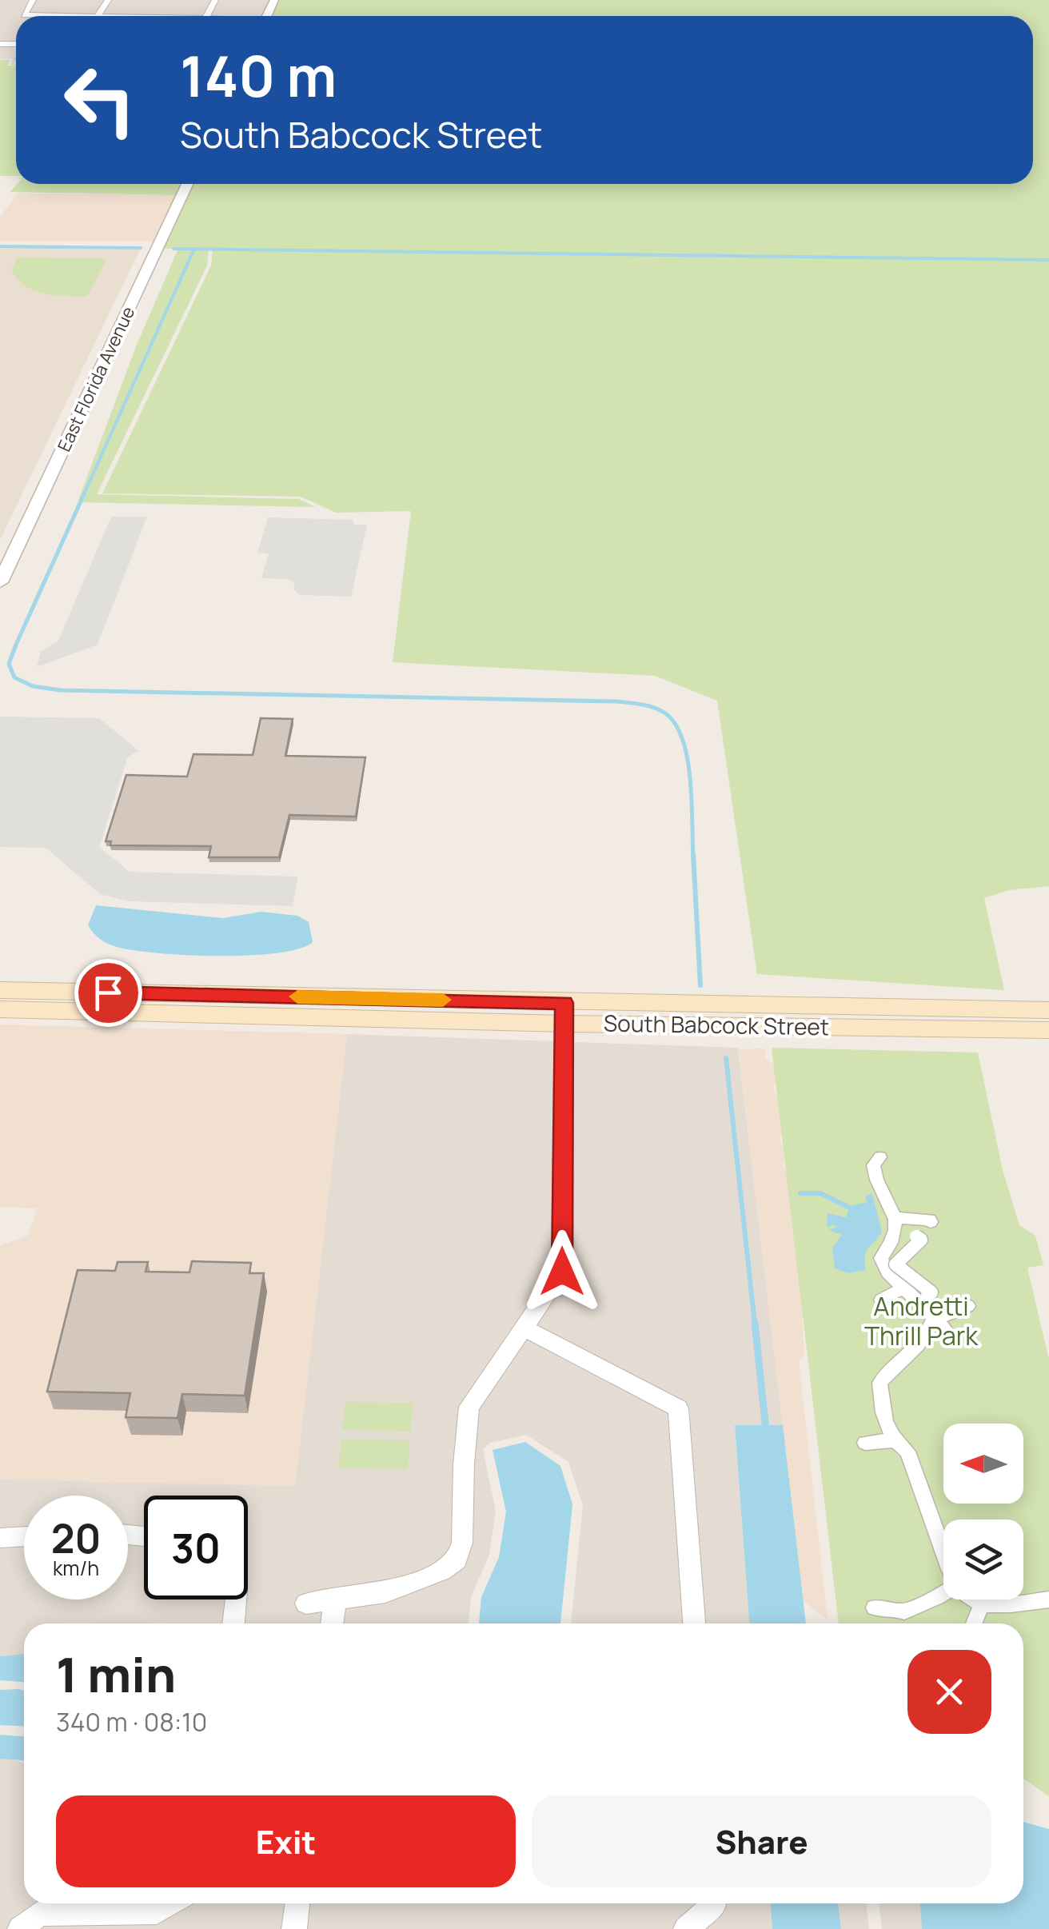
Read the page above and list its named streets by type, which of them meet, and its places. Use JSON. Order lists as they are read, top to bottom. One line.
{"streets":{"main road":["South Babcock Street"],"street":["East Florida Avenue"]},"parks":["Andretti Thrill Park"],"north":"left","page":{"turn":["140 m","South Babcock Street"],"speed":"20 km/h","limit":"30","heading":["1 min","340 m · 08:10"],"buttons":["Exit","Share"]}}
